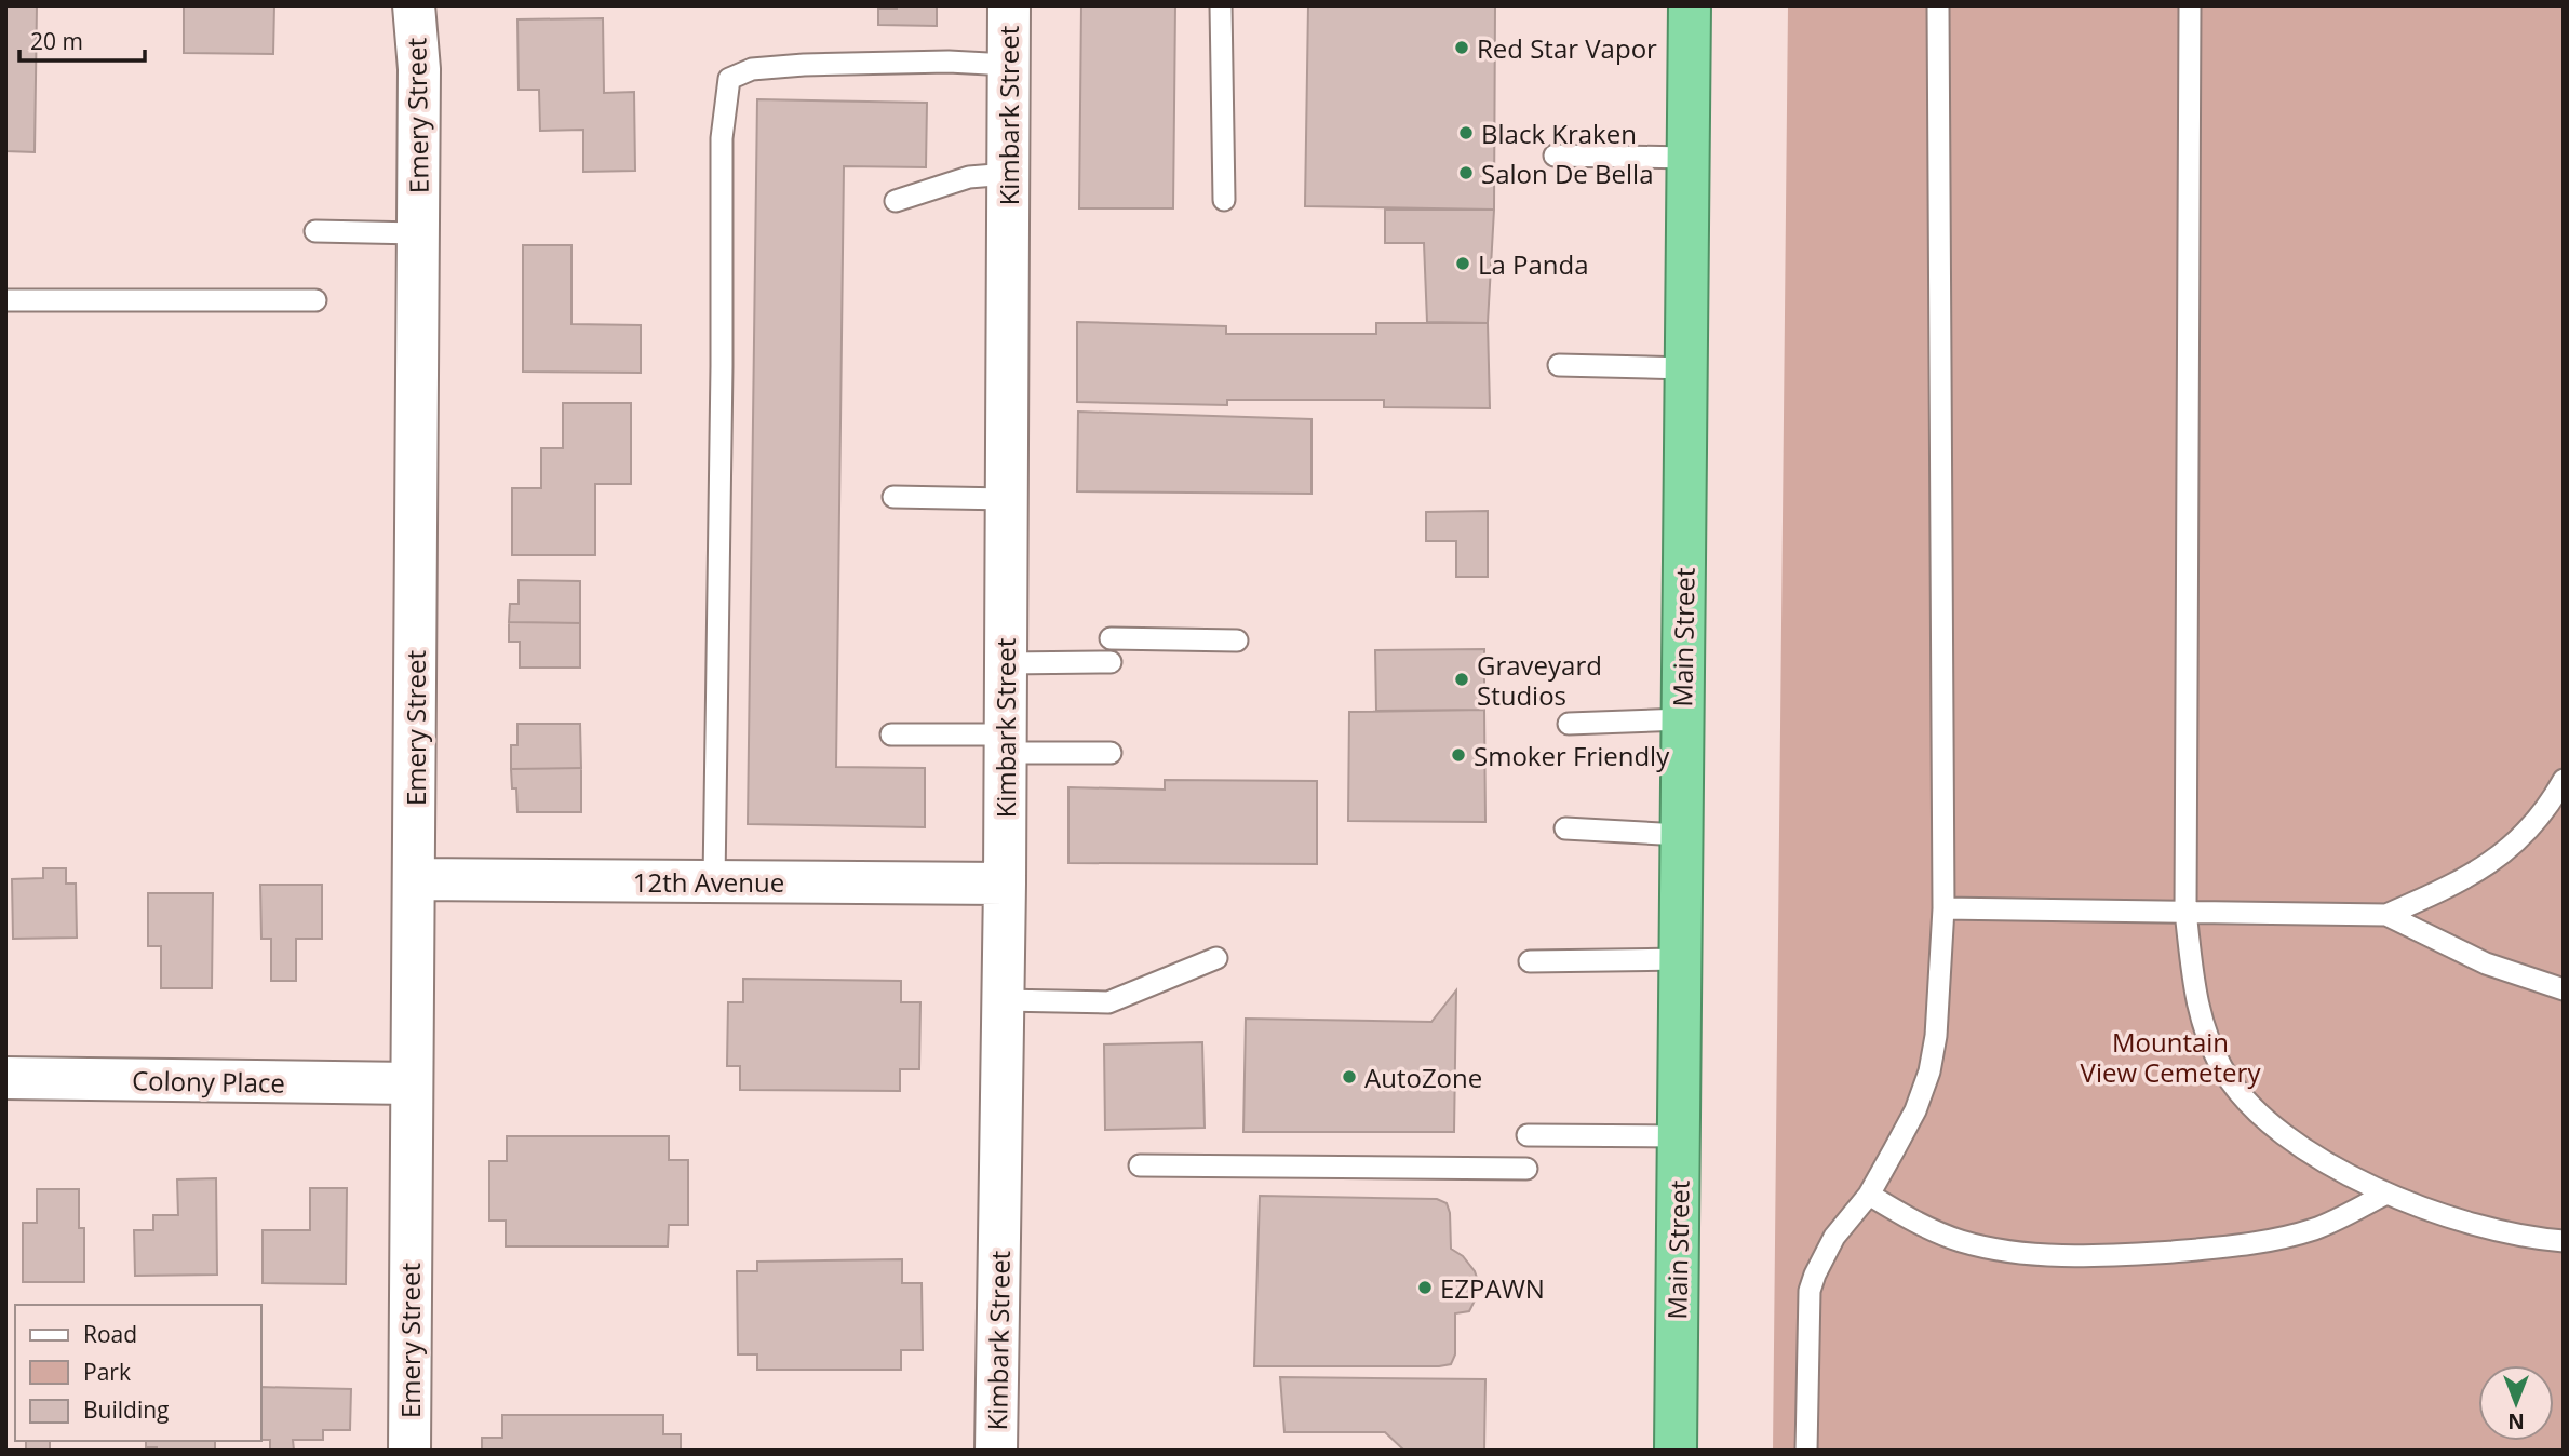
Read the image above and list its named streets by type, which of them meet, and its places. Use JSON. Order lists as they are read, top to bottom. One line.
{"streets":{"highway":["Main Street"],"street":["Emery Street","Kimbark Street","12th Avenue","Colony Place"]},"crossings":[["Emery Street","12th Avenue"],["Emery Street","Colony Place"],["Kimbark Street","12th Avenue"]],"parks":["Mountain View Cemetery"],"places":["Red Star Vapor","Black Kraken","Salon De Bella","La Panda","Graveyard Studios","Smoker Friendly","AutoZone","EZPAWN"],"legend":["Road","Park","Building"],"scale_bar":"20 m","north":"bottom"}
